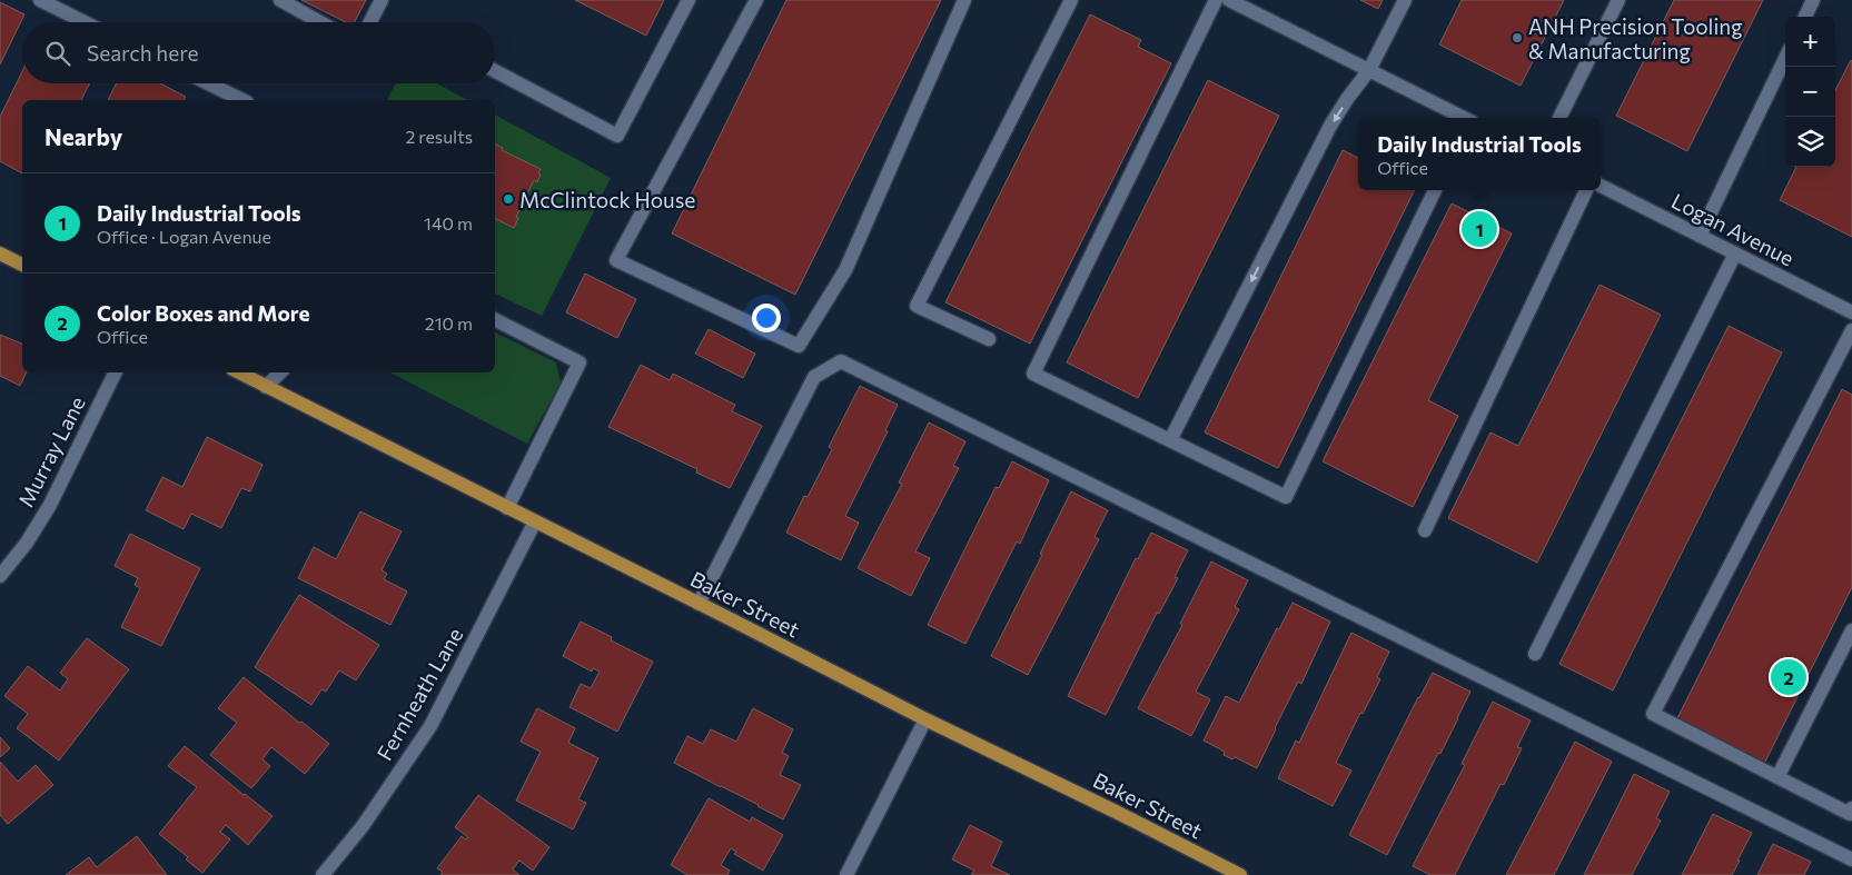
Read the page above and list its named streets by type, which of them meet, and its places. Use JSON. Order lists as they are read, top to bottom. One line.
{"streets":{"main road":["Baker Street"],"street":["Logan Avenue","Murray Lane","Fernheath Lane"]},"crossings":[["Baker Street","Fernheath Lane"]],"places":["ANH Precision Tooling & Manufacturing","McClintock House"],"page":{"map_buttons":["+","−"],"search":"Search here","heading":["Nearby","2 results"],"popup":["Daily Industrial Tools","Office"],"list":[{"mark":"1","name":"Daily Industrial Tools","note":"Office · Logan Avenue","value":"140 m"},{"mark":"2","name":"Color Boxes and More","note":"Office","value":"210 m"}],"pins":["1","2"]}}
